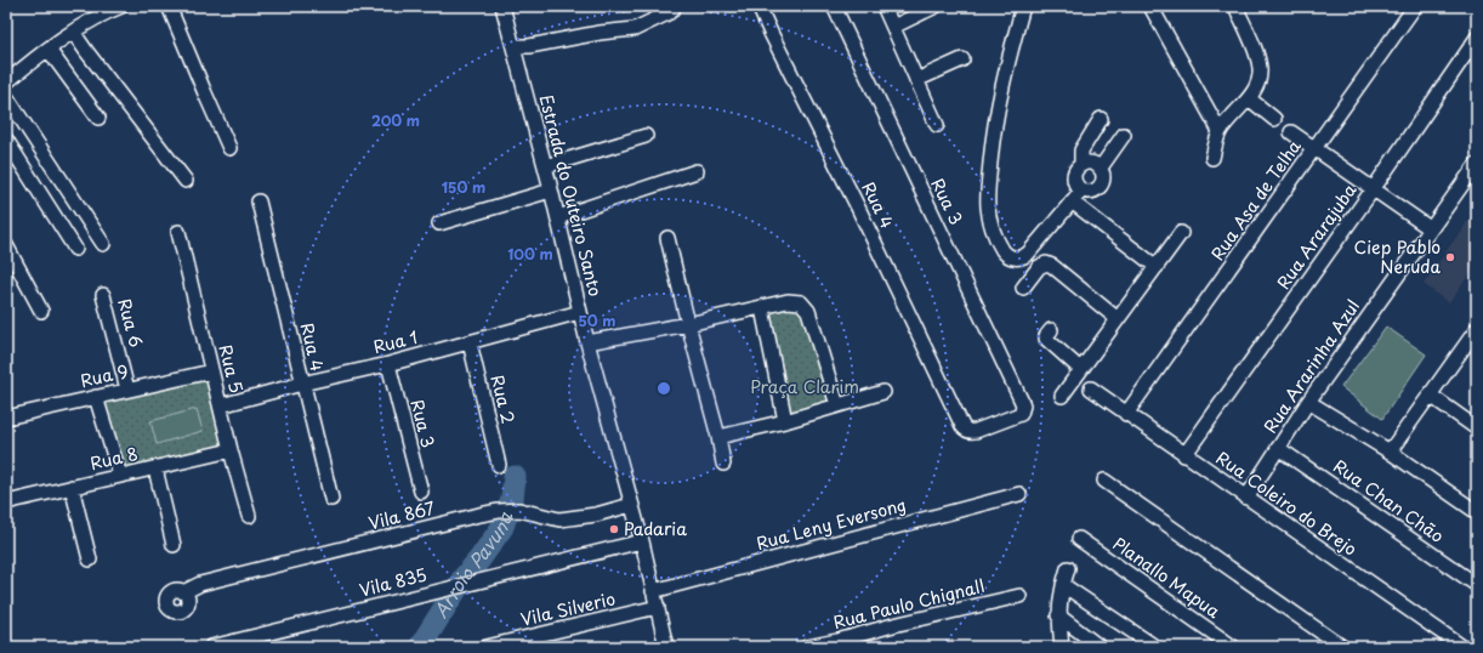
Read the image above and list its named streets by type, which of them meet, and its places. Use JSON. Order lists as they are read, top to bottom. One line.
{"streets":{"street":["Estrada do Outeiro Santo","Rua Asa de Telha","Rua 3","Rua 4","Rua Ararajuba","Rua 6","Rua 1","Rua Ararinha Azul","Rua 5","Rua 9","Rua 2","Rua 8","Rua Chan Chão","Rua Coleiro do Brejo","Vila 867","Rua Leny Eversong","Planallo Mapua","Vila 835","Rua Paulo Chignall","Vila Silverio"]},"crossings":[["Estrada do Outeiro Santo","Rua 1"],["Estrada do Outeiro Santo","Vila 867"],["Estrada do Outeiro Santo","Rua Leny Eversong"],["Estrada do Outeiro Santo","Vila 835"],["Estrada do Outeiro Santo","Vila Silverio"],["Rua Asa de Telha","Rua Coleiro do Brejo"],["Rua 3","Rua 4"],["Rua 3","Rua 1"],["Rua 4","Rua 1"],["Rua Ararajuba","Rua Coleiro do Brejo"],["Rua 6","Rua 9"],["Rua 1","Rua 5"],["Rua 1","Rua 2"],["Rua Ararinha Azul","Rua Chan Chão"],["Rua Ararinha Azul","Rua Coleiro do Brejo"],["Rua 5","Rua 9"],["Rua 5","Rua 8"]],"water":["Arroio Pavuna"],"parks":["Praça Clarim"],"places":["Ciep Pablo Neruda","Padaria"],"rings":["200 m","150 m","100 m","50 m"]}
